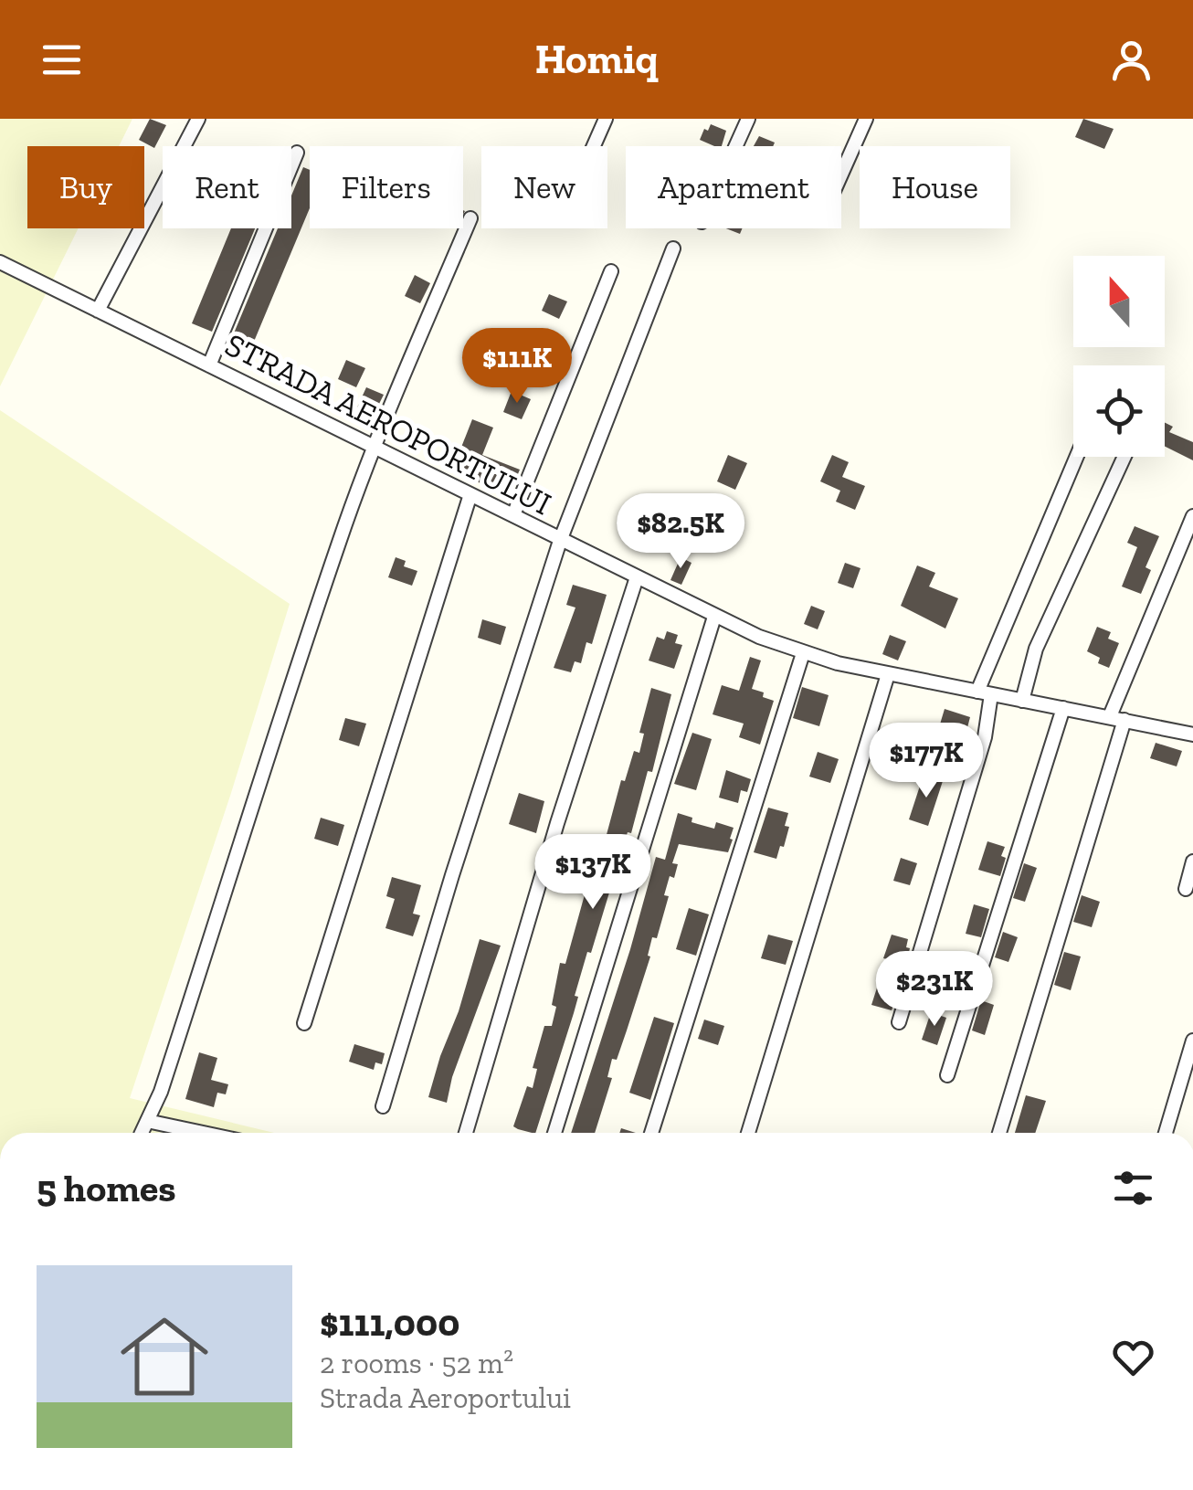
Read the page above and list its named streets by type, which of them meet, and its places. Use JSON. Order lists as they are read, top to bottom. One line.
{"streets":{"street":["STRADA AEROPORTULUI"]},"north":"top","page":{"header":"Homiq","chip":["Buy","Rent","Filters","New","Apartment","House"],"price":["$111K","$82.5K","$177K","$137K","$231K"],"heading":"5 homes","list":[{"name":"$111,000","note":"2 rooms · 52 m² · Strada Aeroportului"}]}}
